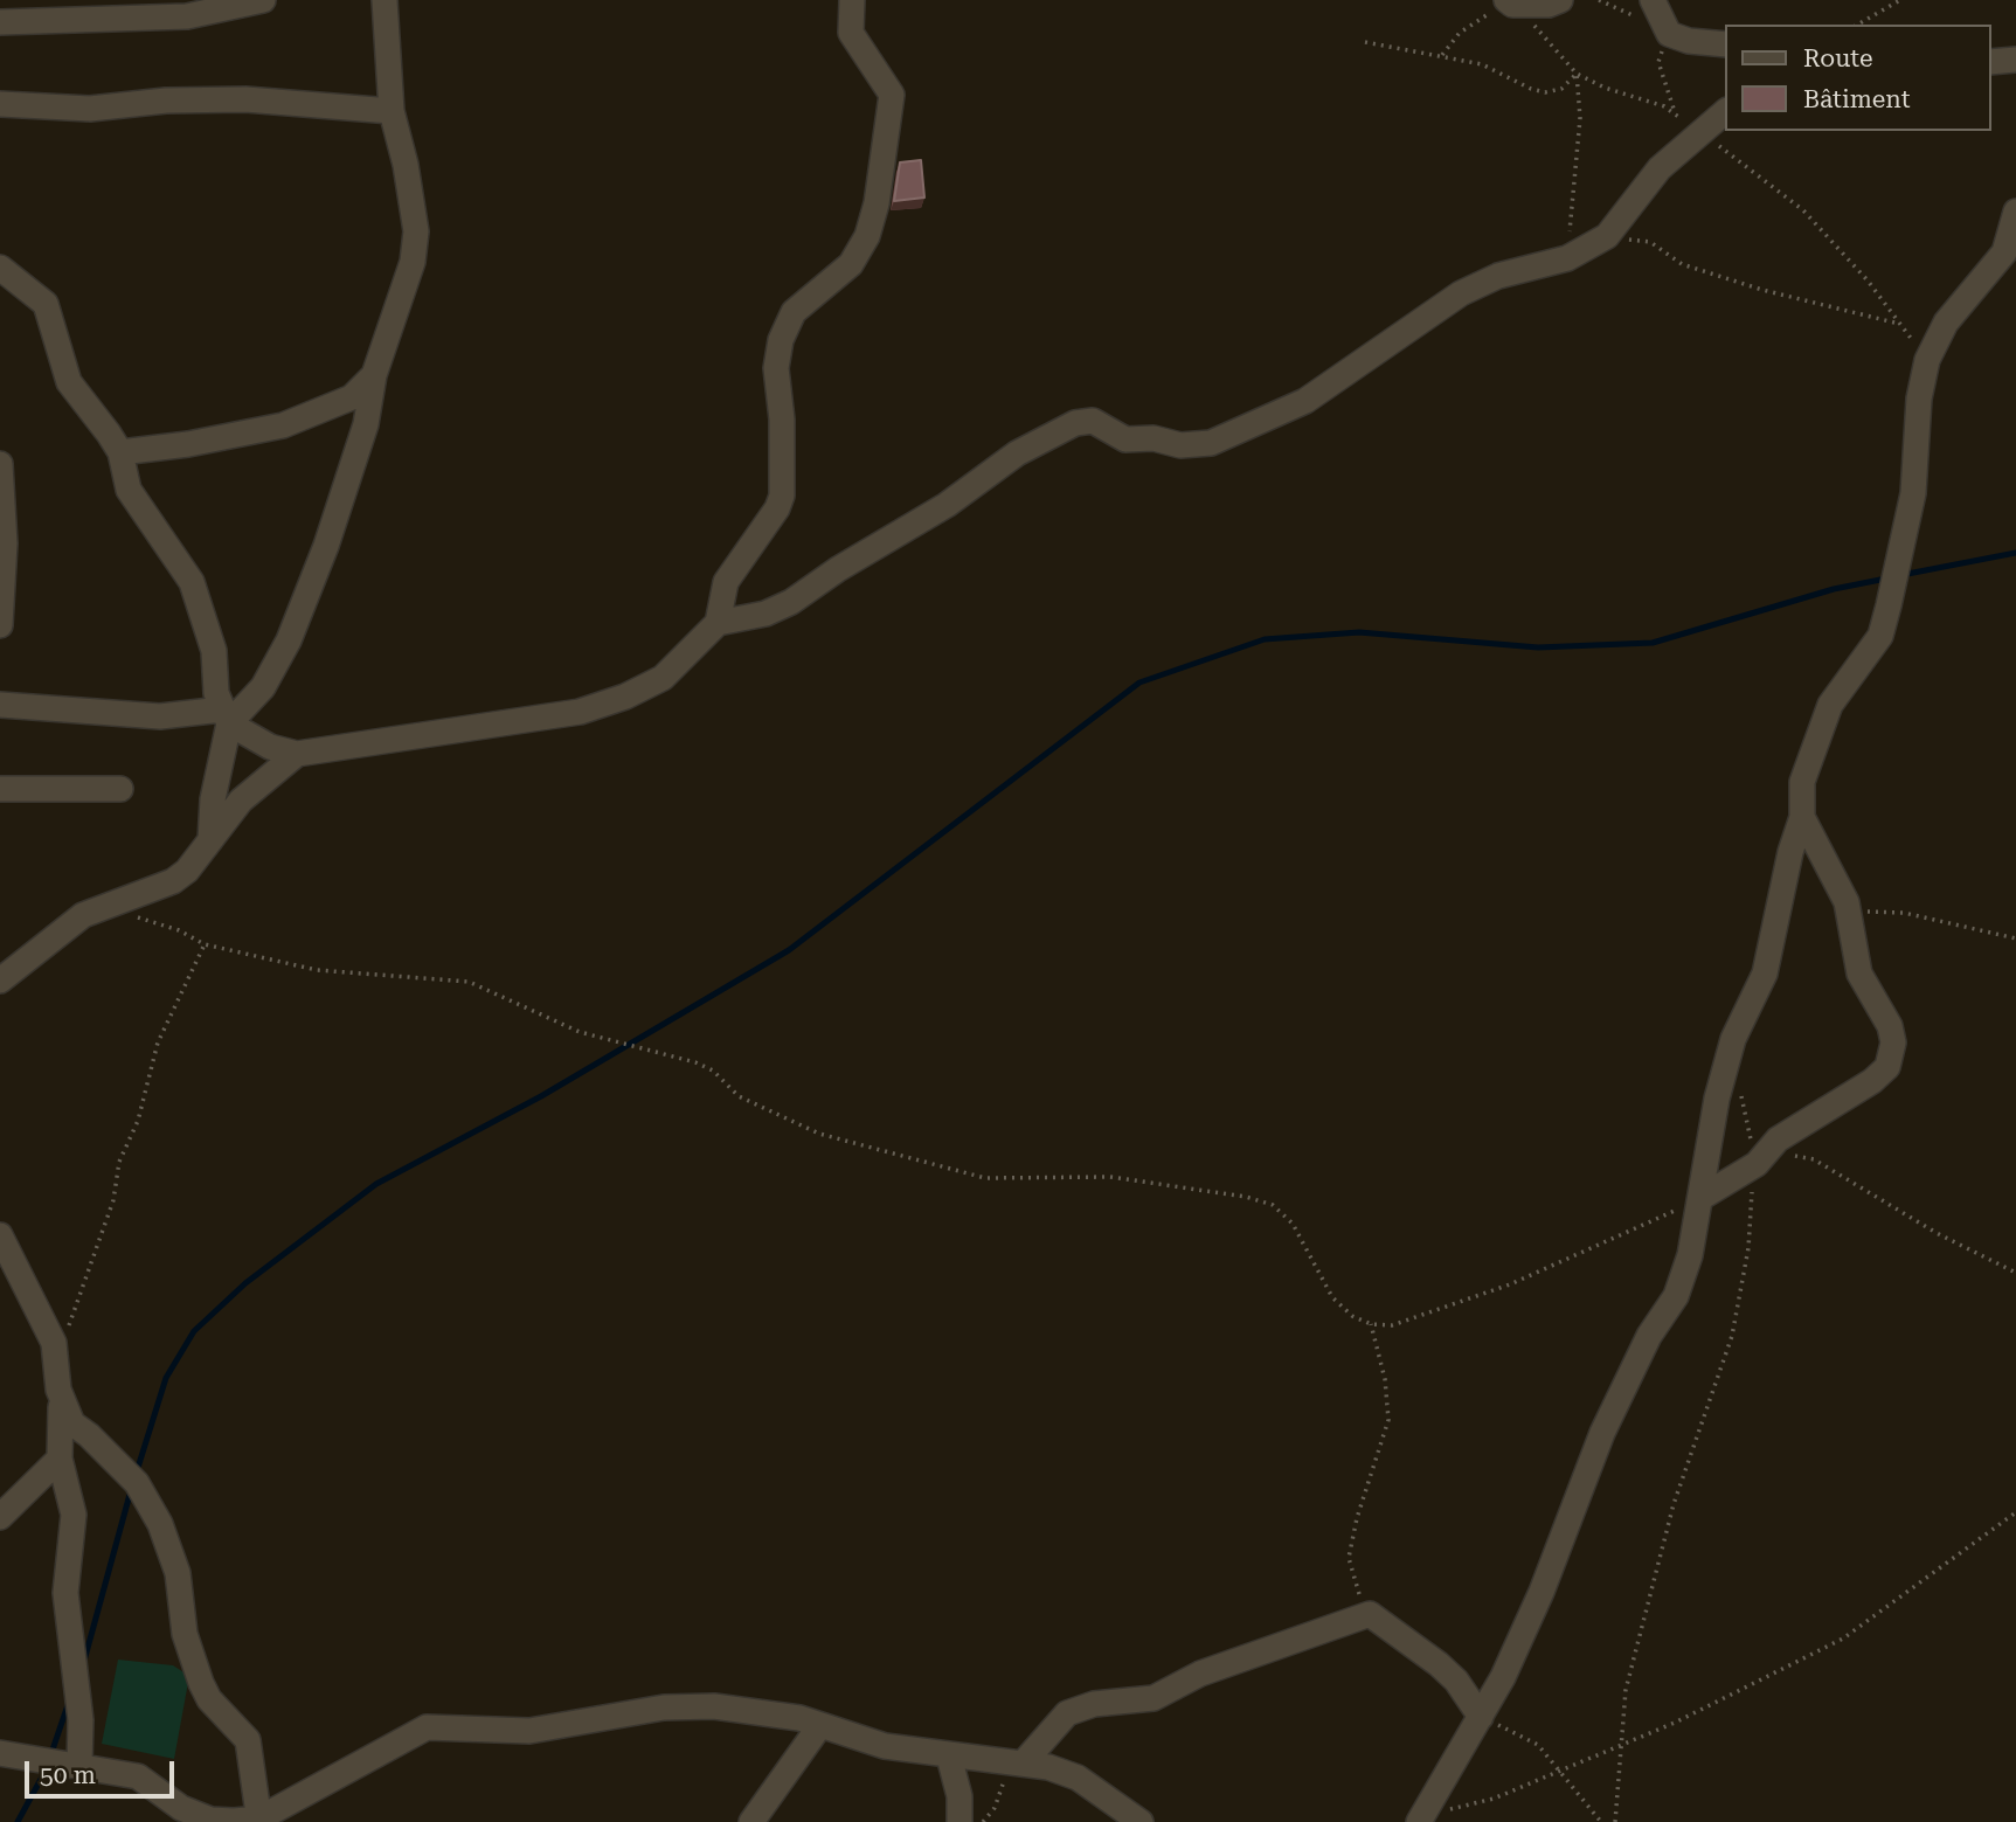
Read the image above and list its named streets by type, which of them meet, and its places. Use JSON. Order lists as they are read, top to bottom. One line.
{"legend":["Route","Bâtiment"],"scale_bar":"50 m"}
